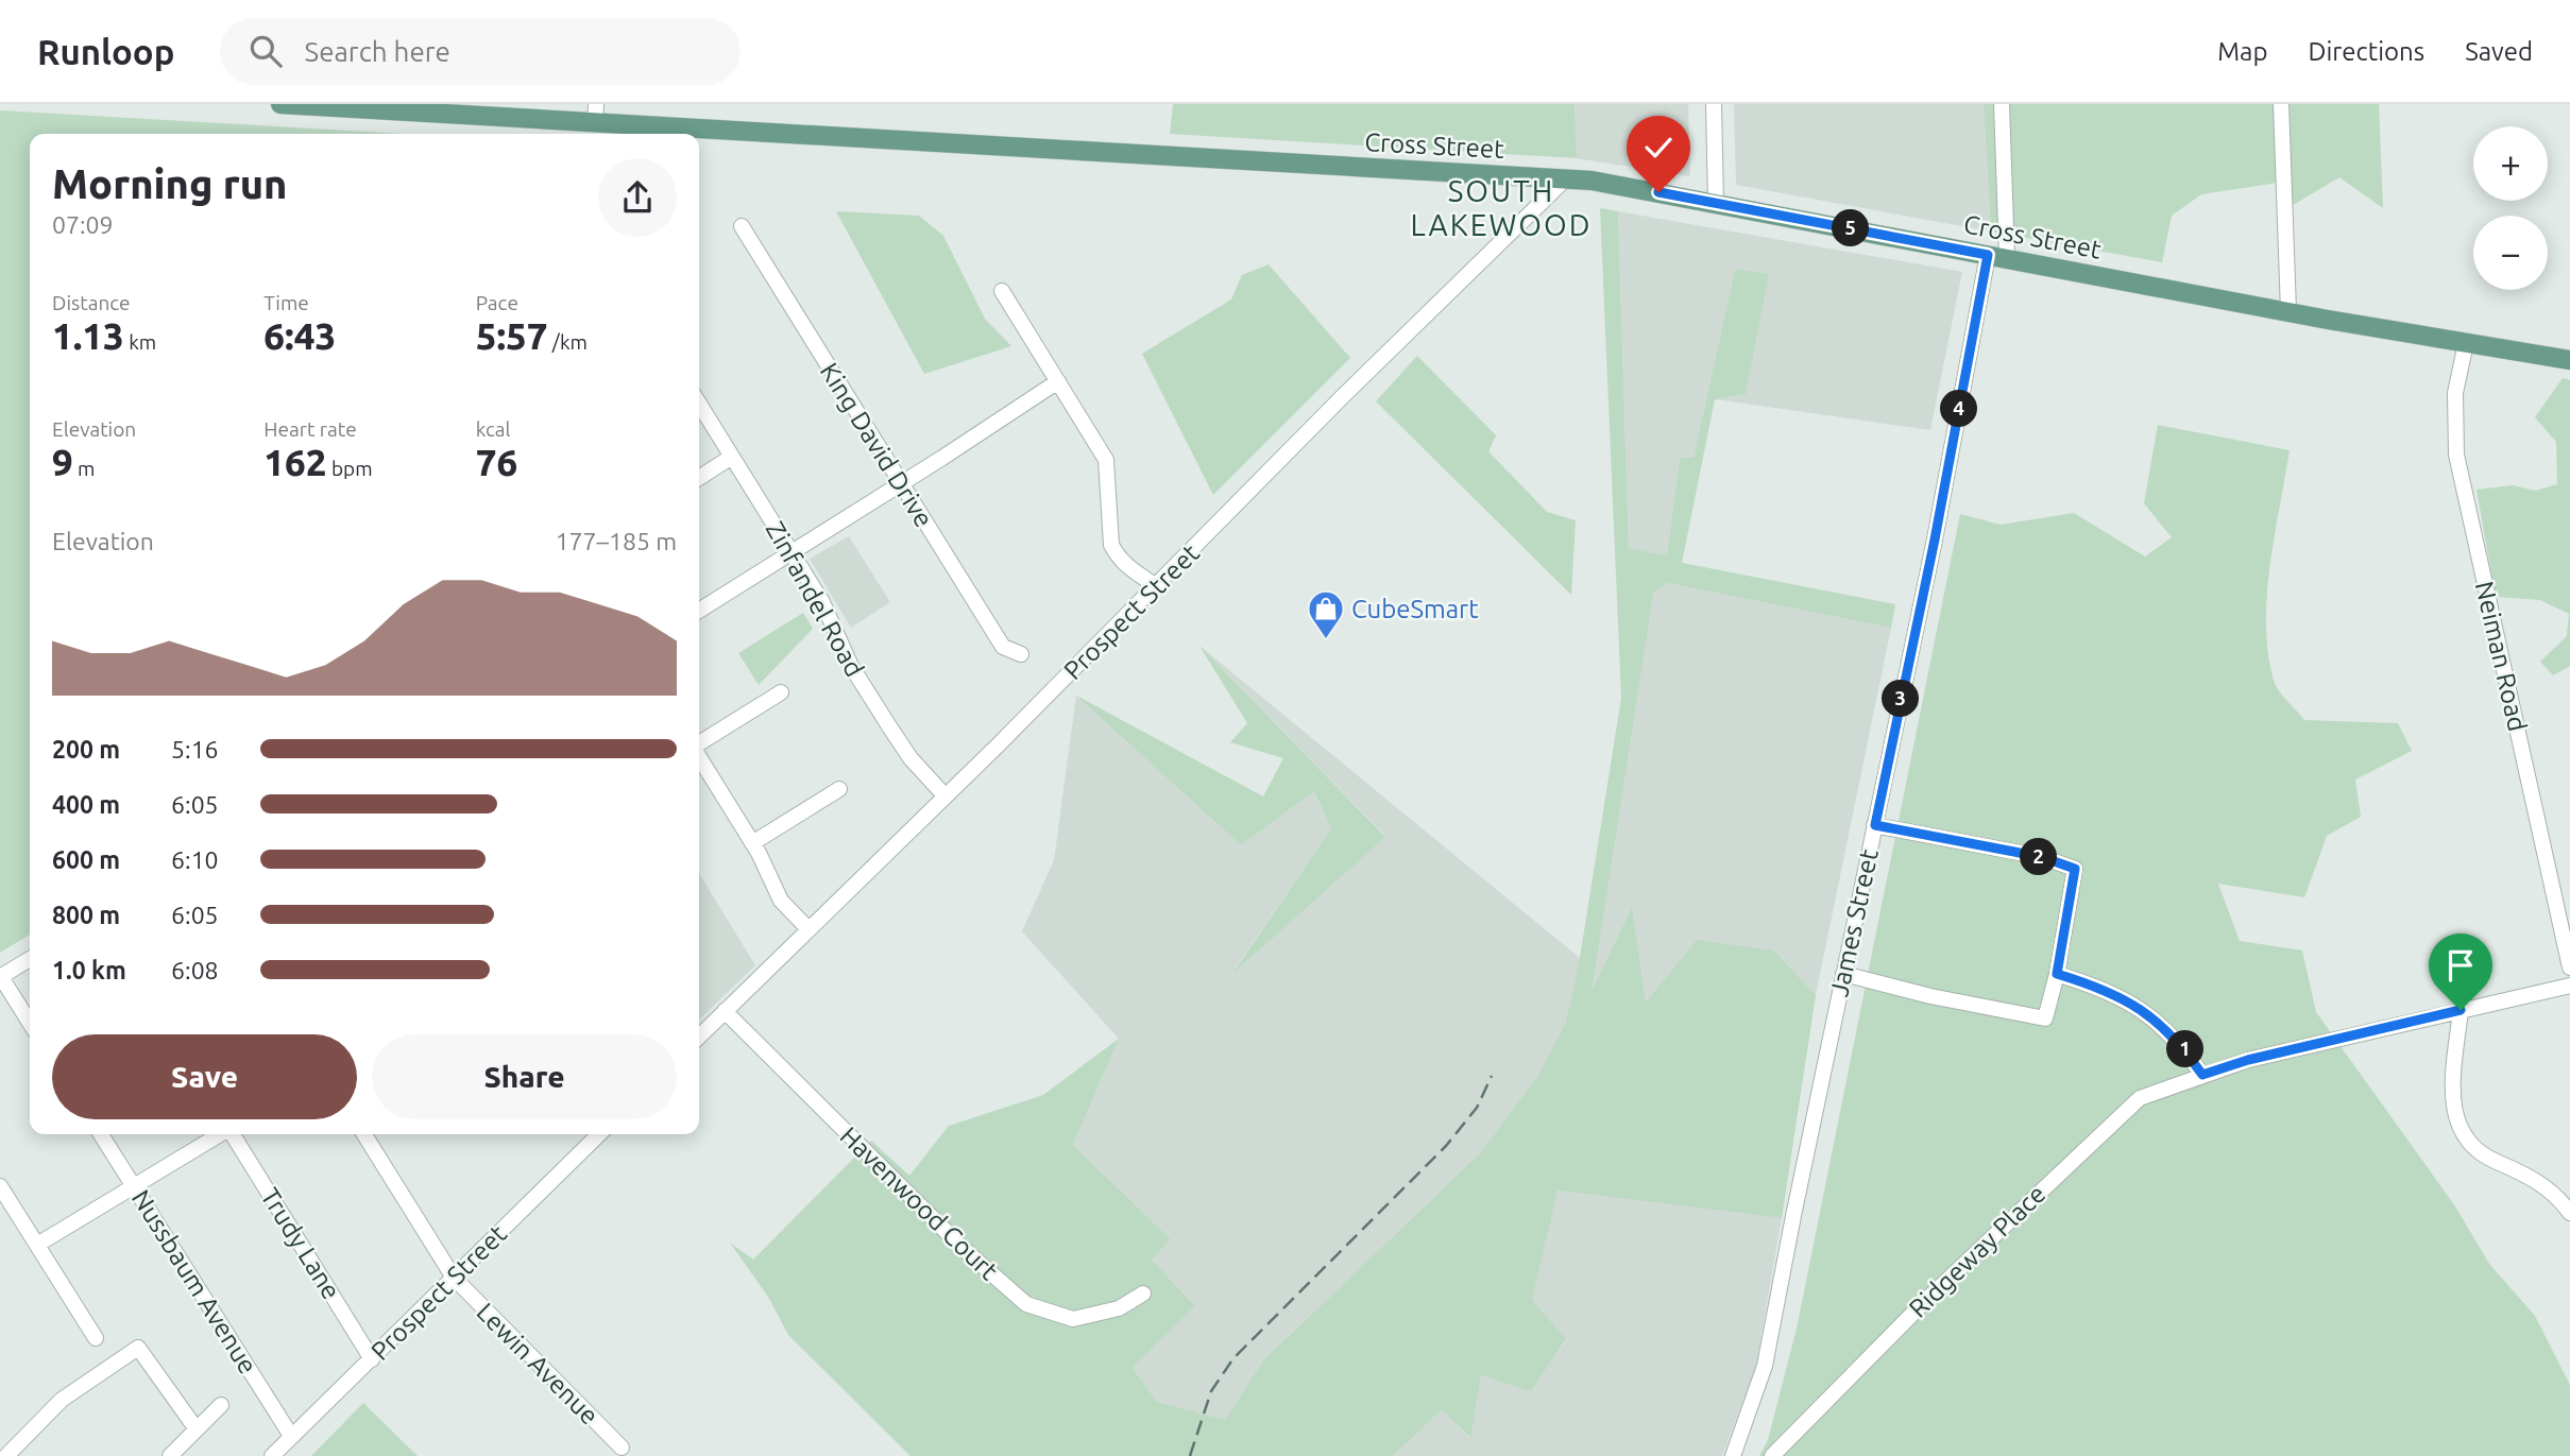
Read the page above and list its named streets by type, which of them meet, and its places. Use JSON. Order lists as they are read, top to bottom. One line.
{"streets":{"main road":["Cross Street"],"street":["King David Drive","Zinfandel Road","Prospect Street","Neiman Road","James Street","Havenwood Court","Trudy Lane","Ridgeway Place","Nussbaum Avenue","Lewin Avenue"]},"crossings":[["Cross Street","Prospect Street"],["Cross Street","Neiman Road"],["Cross Street","James Street"],["Zinfandel Road","Prospect Street"],["Prospect Street","Havenwood Court"],["Prospect Street","Trudy Lane"],["Prospect Street","Nussbaum Avenue"],["Prospect Street","Lewin Avenue"]],"districts":["SOUTH LAKEWOOD"],"places":{"shop":["CubeSmart"]},"page":{"header":"Runloop","search":"Search here","nav":["Map","Directions","Saved"],"map_buttons":["+","−"],"heading":["Morning run","07:09"],"pins":["5","4","3","2","1"],"stats":[["Distance","1.13 km"],["Time","6:43"],["Pace","5:57 /km"],["Elevation","9 m"],["Heart rate","162 bpm"],["kcal","76"]],"chart":["Elevation","177–185 m"],"list":[{"name":"200 m","note":"5:16"},{"name":"400 m","note":"6:05"},{"name":"600 m","note":"6:10"},{"name":"800 m","note":"6:05"},{"name":"1.0 km","note":"6:08"}],"buttons":["Save","Share"]}}
